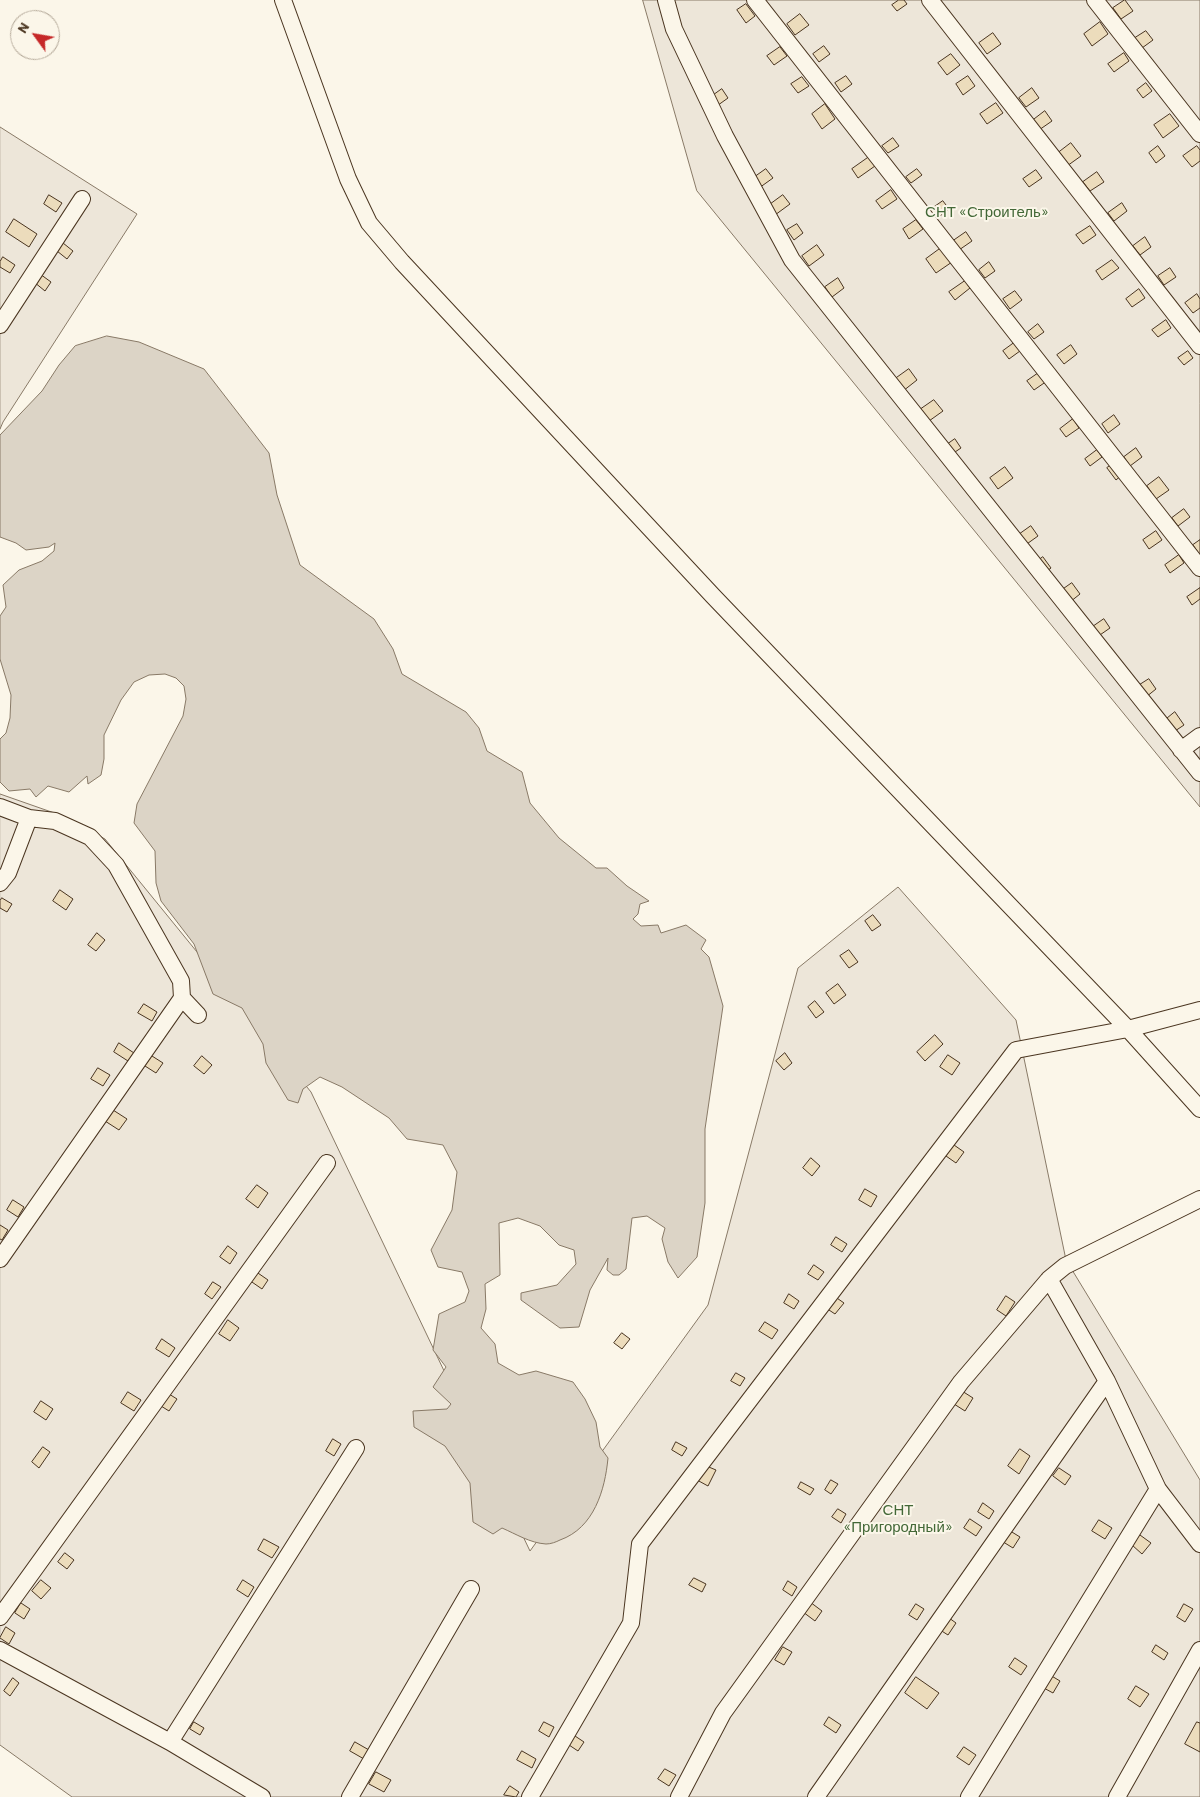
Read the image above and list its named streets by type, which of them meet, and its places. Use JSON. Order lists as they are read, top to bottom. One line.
{"parks":["СНТ «Строитель»","СНТ «Пригородный»"],"north":"top left"}
